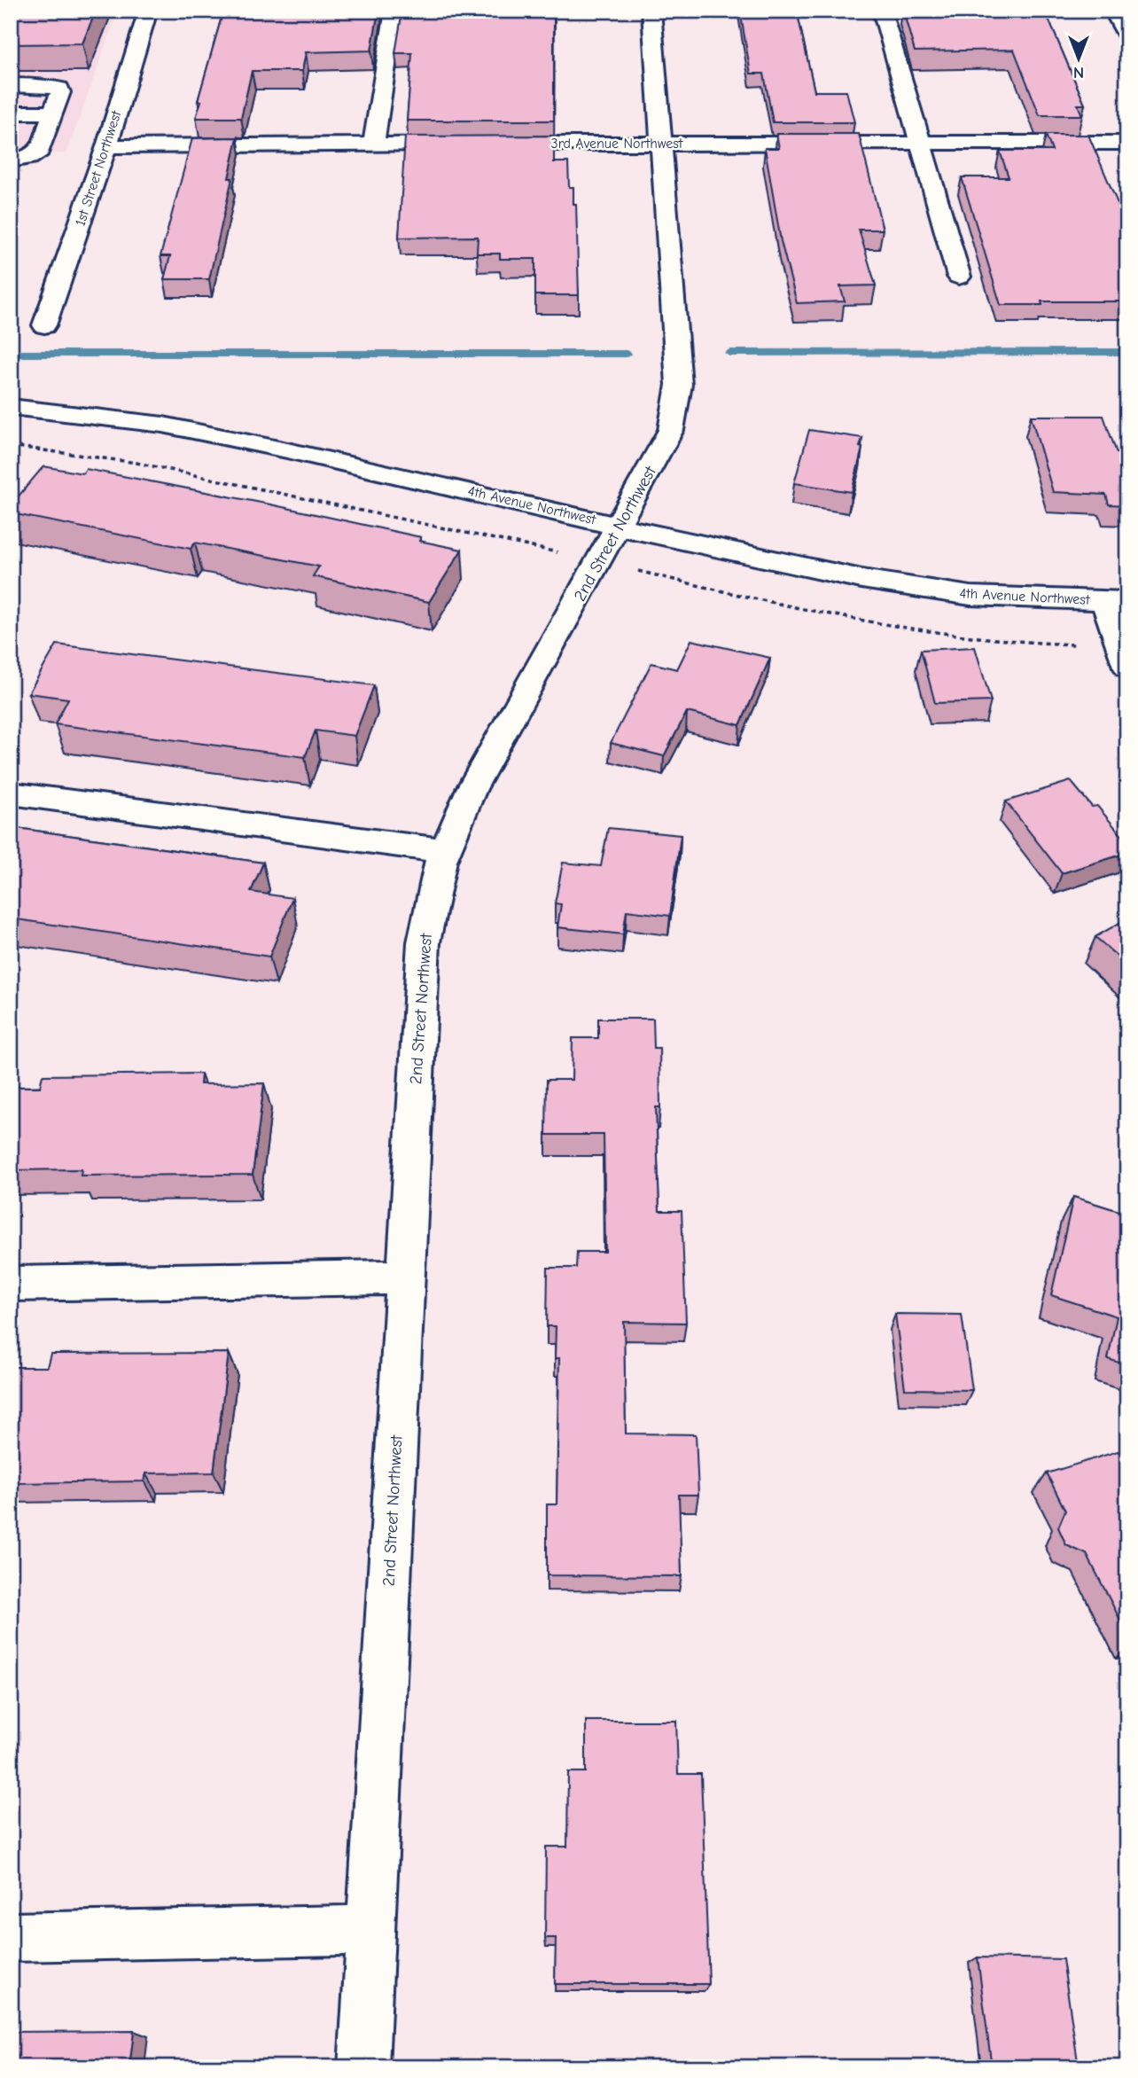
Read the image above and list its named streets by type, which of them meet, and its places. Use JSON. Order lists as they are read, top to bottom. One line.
{"streets":{"street":["3rd Avenue Northwest","1st Street Northwest","4th Avenue Northwest","2nd Street Northwest"]},"crossings":[["3rd Avenue Northwest","2nd Street Northwest"],["4th Avenue Northwest","2nd Street Northwest"]],"north":"bottom"}
